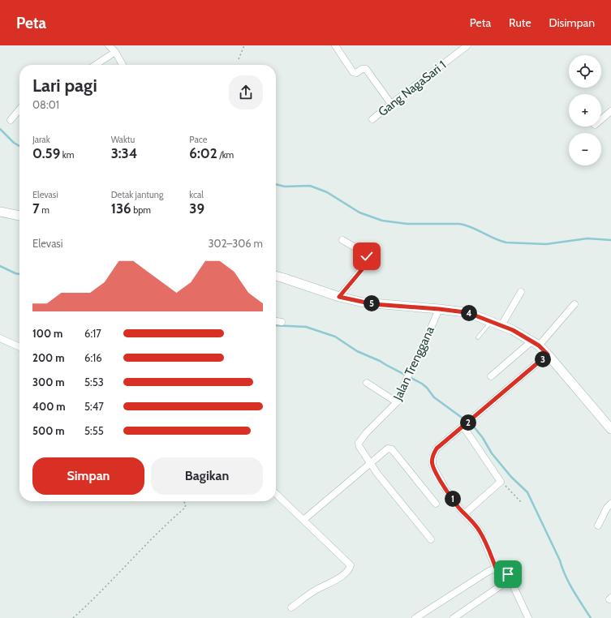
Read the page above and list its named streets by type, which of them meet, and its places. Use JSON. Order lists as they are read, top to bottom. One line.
{"streets":{"main road":["Jalan Trenggana"],"street":["Gang NagaSari 1"]},"page":{"header":"Peta","nav":["Peta","Rute","Disimpan"],"map_buttons":["+","−"],"heading":["Lari pagi","08:01"],"stats":[["Jarak","0.59 km"],["Waktu","3:34"],["Pace","6:02 /km"],["Elevasi","7 m"],["Detak jantung","136 bpm"],["kcal","39"]],"chart":["Elevasi","302–306 m"],"pins":["5","4","3","2","1"],"list":[{"name":"100 m","note":"6:17"},{"name":"200 m","note":"6:16"},{"name":"300 m","note":"5:53"},{"name":"400 m","note":"5:47"},{"name":"500 m","note":"5:55"}],"buttons":["Simpan","Bagikan"]}}
